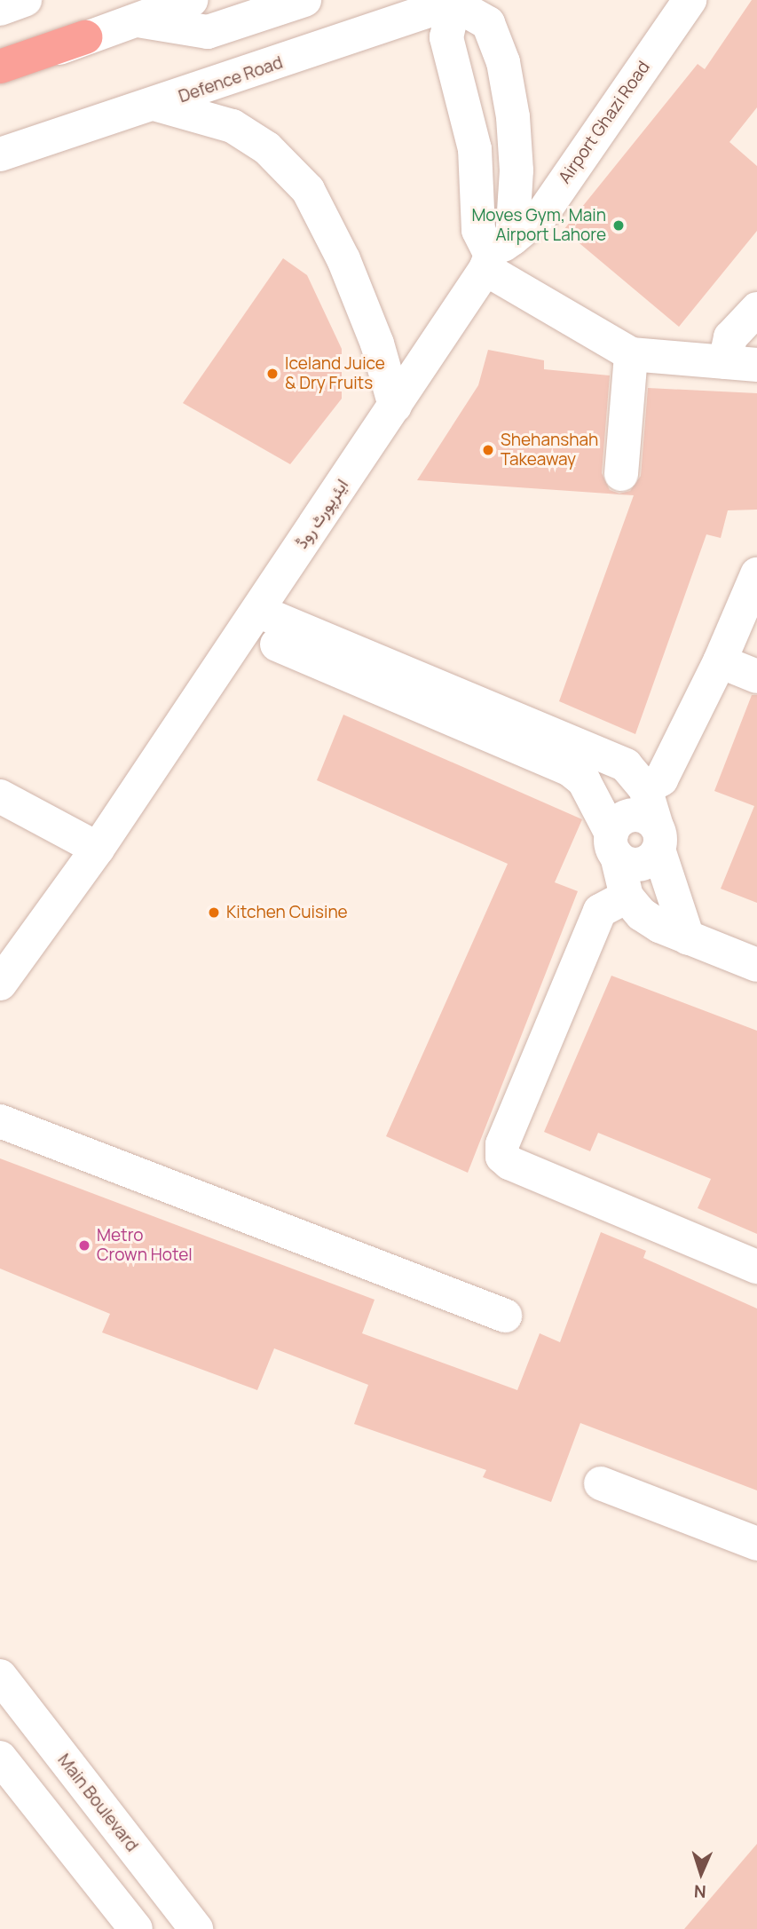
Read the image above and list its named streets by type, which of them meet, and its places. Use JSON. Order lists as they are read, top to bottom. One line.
{"streets":{"street":["Defence Road","Airport Ghazi Road","ایئرپورٹ روڈ","Main Boulevard"]},"crossings":[["Airport Ghazi Road","ایئرپورٹ روڈ"]],"places":["Moves Gym, Main Airport Lahore","Iceland Juice & Dry Fruits","Shehanshah Takeaway","Kitchen Cuisine","Metro Crown Hotel"],"north":"bottom"}
